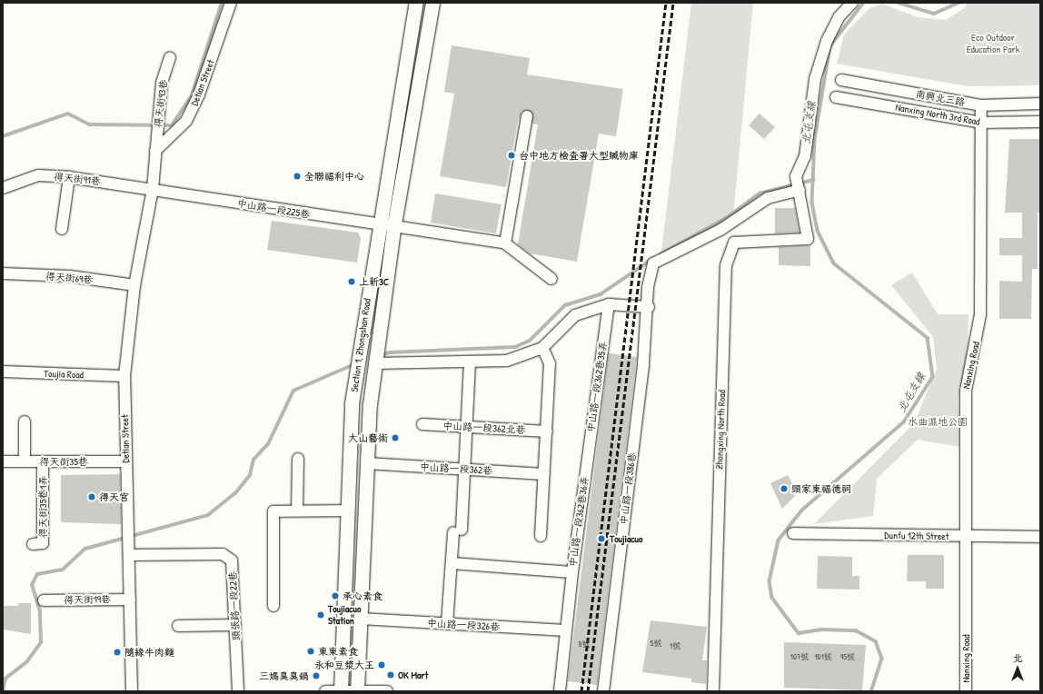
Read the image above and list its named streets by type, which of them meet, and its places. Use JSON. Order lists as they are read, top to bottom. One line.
{"streets":{"main road":["Section 1, Zhongshan Road"],"street":["Detian Street","南興北三路","得天街93巷","Nanxing North 3rd Road","得天街91巷","中山路一段225巷","得天街69巷","Nanxing Road","Toujia Road","中山路一段362巷35弄","中山路一段362北巷","Zhongxing North Road","得天街35巷","中山路一段362巷","中山路一段386巷","得天街35巷1弄","中山路一段362巷36弄","Dunfu 12th Street","得天街19巷","頭張路一段22巷","中山路一段326巷"]},"crossings":[["Detian Street","得天街93巷"],["Detian Street","得天街91巷"],["Detian Street","中山路一段225巷"],["Detian Street","得天街69巷"],["Detian Street","Toujia Road"],["Detian Street","得天街35巷"],["Detian Street","得天街19巷"],["Detian Street","頭張路一段22巷"],["南興北三路","Nanxing Road"],["得天街93巷","得天街91巷"],["得天街93巷","中山路一段225巷"],["Nanxing North 3rd Road","Nanxing Road"],["得天街91巷","中山路一段225巷"],["中山路一段225巷","Section 1, Zhongshan Road"],["Section 1, Zhongshan Road","中山路一段362巷"],["Section 1, Zhongshan Road","中山路一段326巷"],["Nanxing Road","Dunfu 12th Street"],["中山路一段362巷35弄","中山路一段362巷36弄"],["Zhongxing North Road","中山路一段386巷"],["得天街35巷","得天街35巷1弄"],["中山路一段362巷36弄","中山路一段326巷"]],"water":["北屯支線"],"parks":["Eco Outdoor Education Park","水曲濕地公園"],"places":["台中地方檢查署大型贓物庫","全聯福利中心","上新3C","大山藝術","頭家東福德祠","得天宮","Toujiacuo","承心素食","Toujiacuo Station","東東素食","隨緣牛肉麵","永和豆漿大王","OK Mart","三媽臭臭鍋"],"house_numbers":["5號","8號","1號","107號","101號","95號"],"north":"top"}
